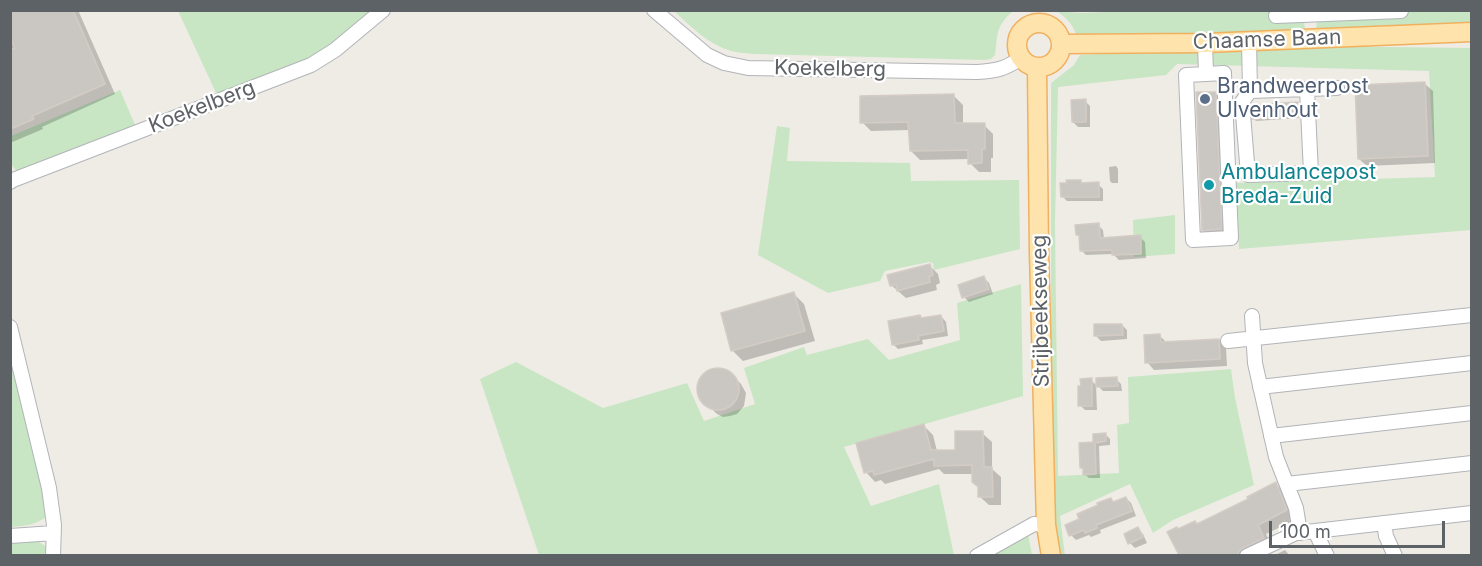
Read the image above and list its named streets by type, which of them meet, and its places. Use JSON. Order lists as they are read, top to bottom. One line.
{"streets":{"main road":["Chaamse Baan","Strijbeekseweg"],"street":["Koekelberg"]},"crossings":[["Chaamse Baan","Koekelberg"],["Chaamse Baan","Strijbeekseweg"],["Koekelberg","Strijbeekseweg"]],"places":["Brandweerpost Ulvenhout","Ambulancepost Breda-Zuid"],"scale_bar":"100 m"}
